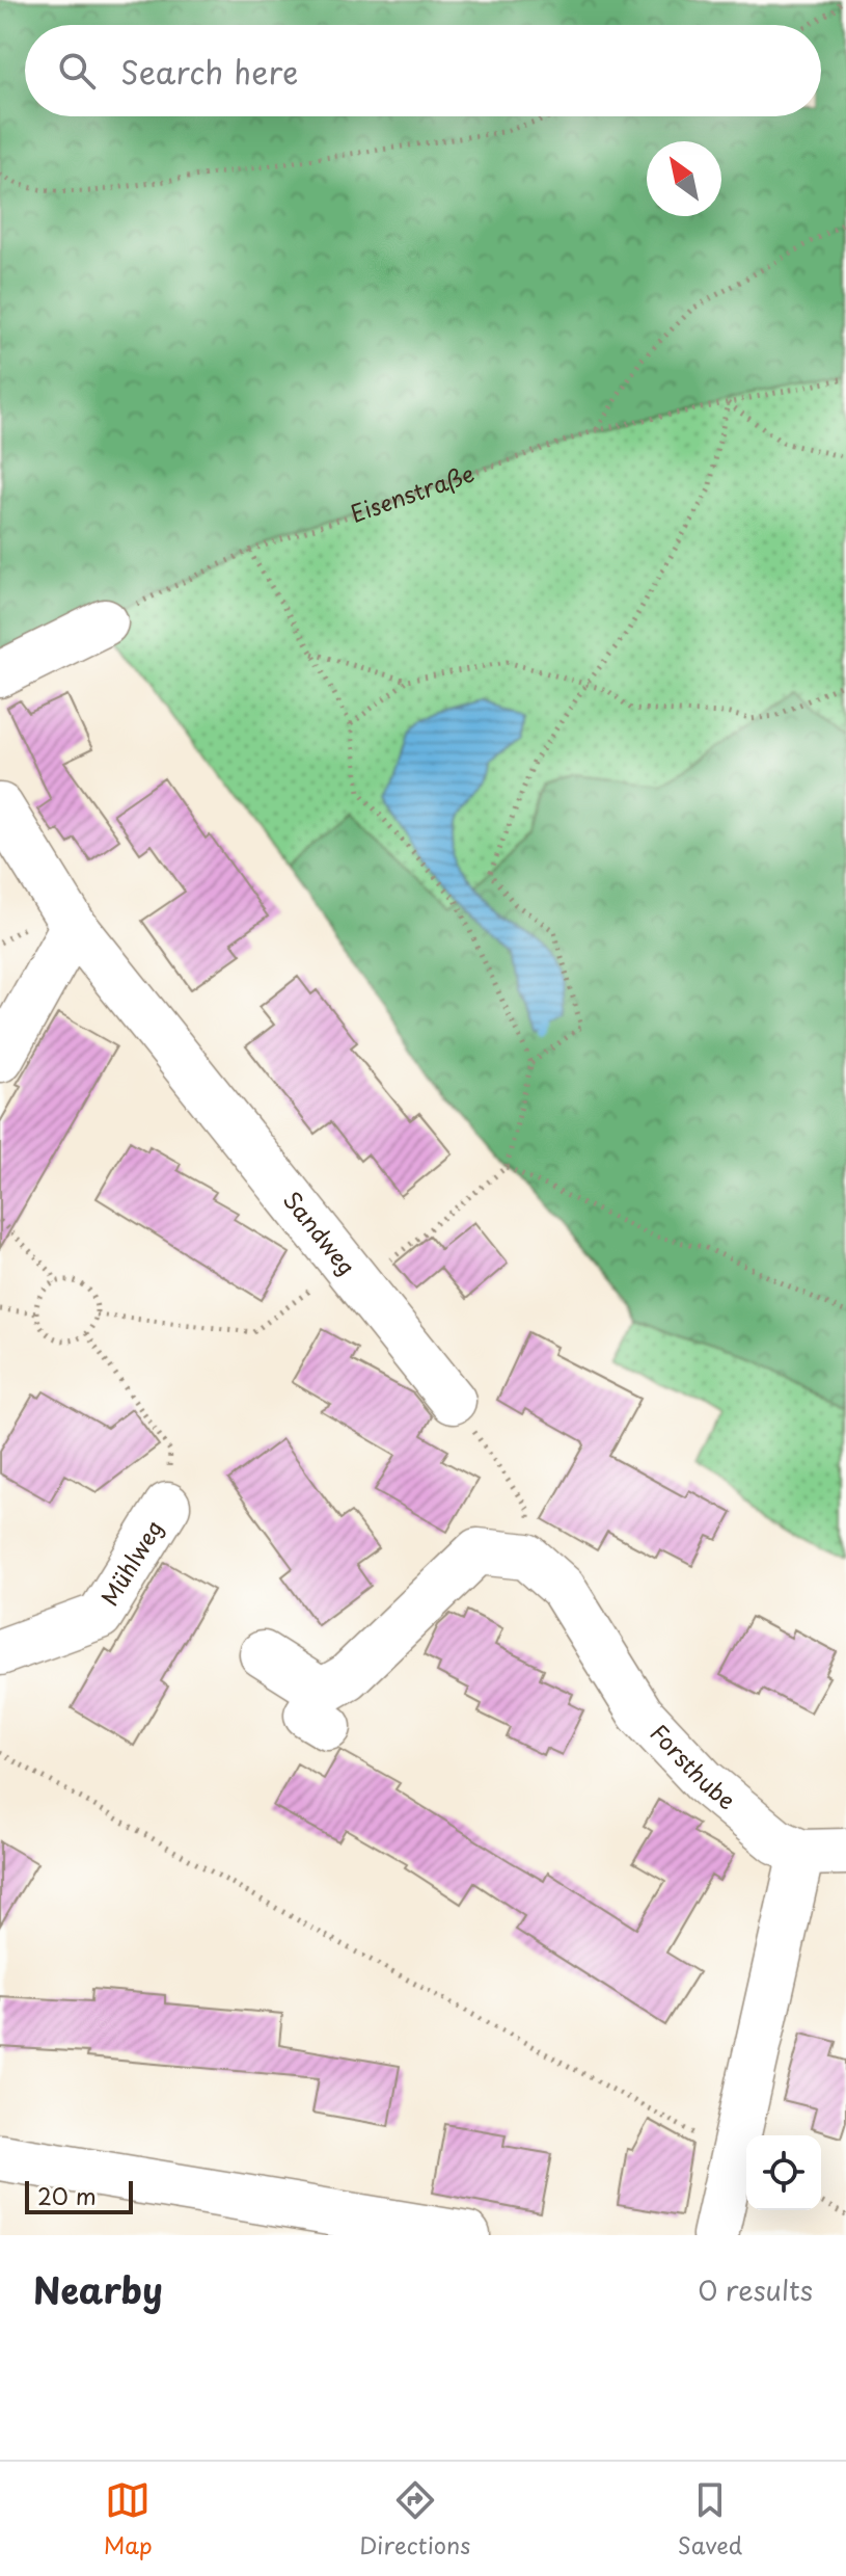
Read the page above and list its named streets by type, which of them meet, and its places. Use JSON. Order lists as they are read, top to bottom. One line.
{"streets":{"street":["Sandweg","Mühlweg","Forsthube"],"path":["Eisenstraße"]},"scale_bar":"20 m","north":"top left","page":{"search":"Search here","scale":"20 m","heading":["Nearby","0 results"],"nav":["Map","Directions","Saved"]}}
